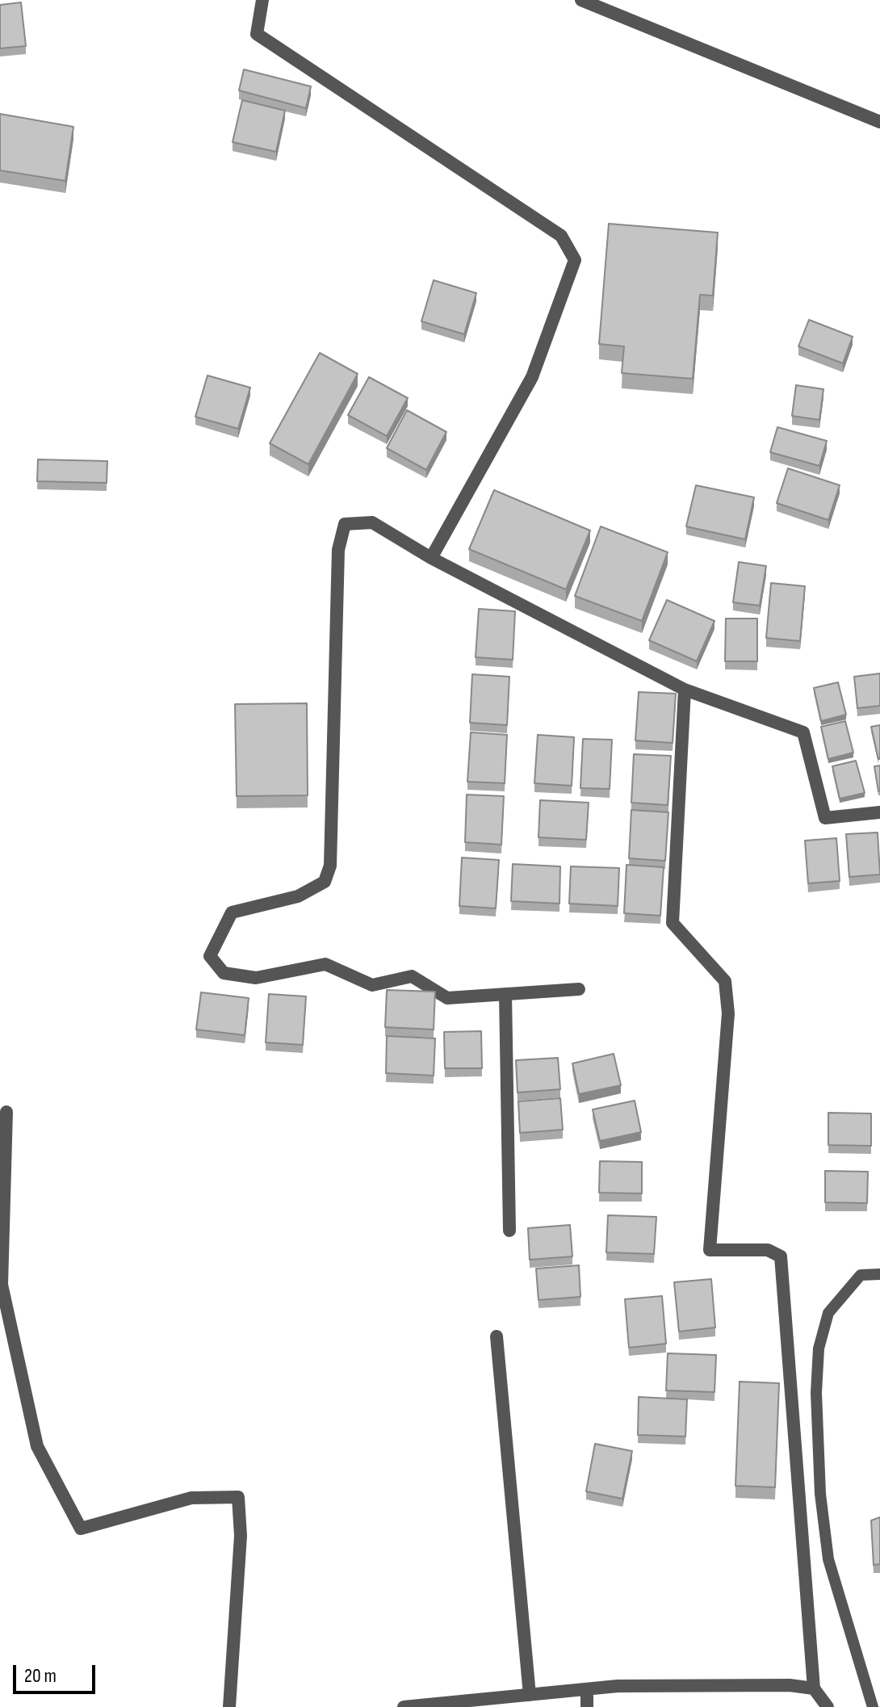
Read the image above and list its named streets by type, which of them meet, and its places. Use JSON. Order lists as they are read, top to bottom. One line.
{"scale_bar":"20 m"}
